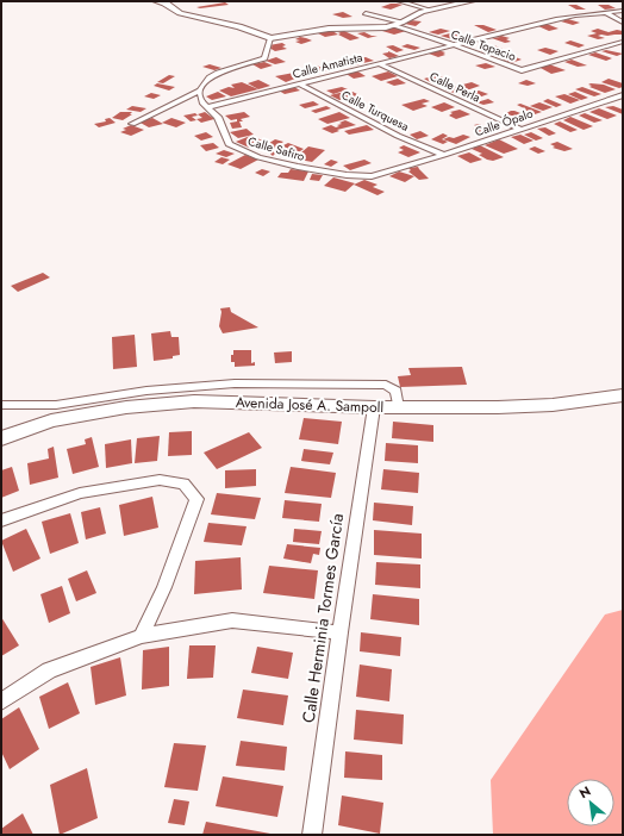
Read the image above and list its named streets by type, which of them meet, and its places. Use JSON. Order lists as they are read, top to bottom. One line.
{"streets":{"street":["Calle Topacio","Calle Amatista","Calle Perla","Calle Turquesa","Calle Ópalo","Calle Safiro","Avenida José A. Sampoll","Calle Herminia Tormes García"]},"crossings":[["Calle Topacio","Calle Amatista"],["Calle Amatista","Calle Perla"],["Calle Amatista","Calle Turquesa"],["Calle Amatista","Calle Safiro"],["Calle Perla","Calle Ópalo"],["Calle Turquesa","Calle Ópalo"],["Calle Ópalo","Calle Safiro"],["Avenida José A. Sampoll","Calle Herminia Tormes García"]],"north":"top left"}
